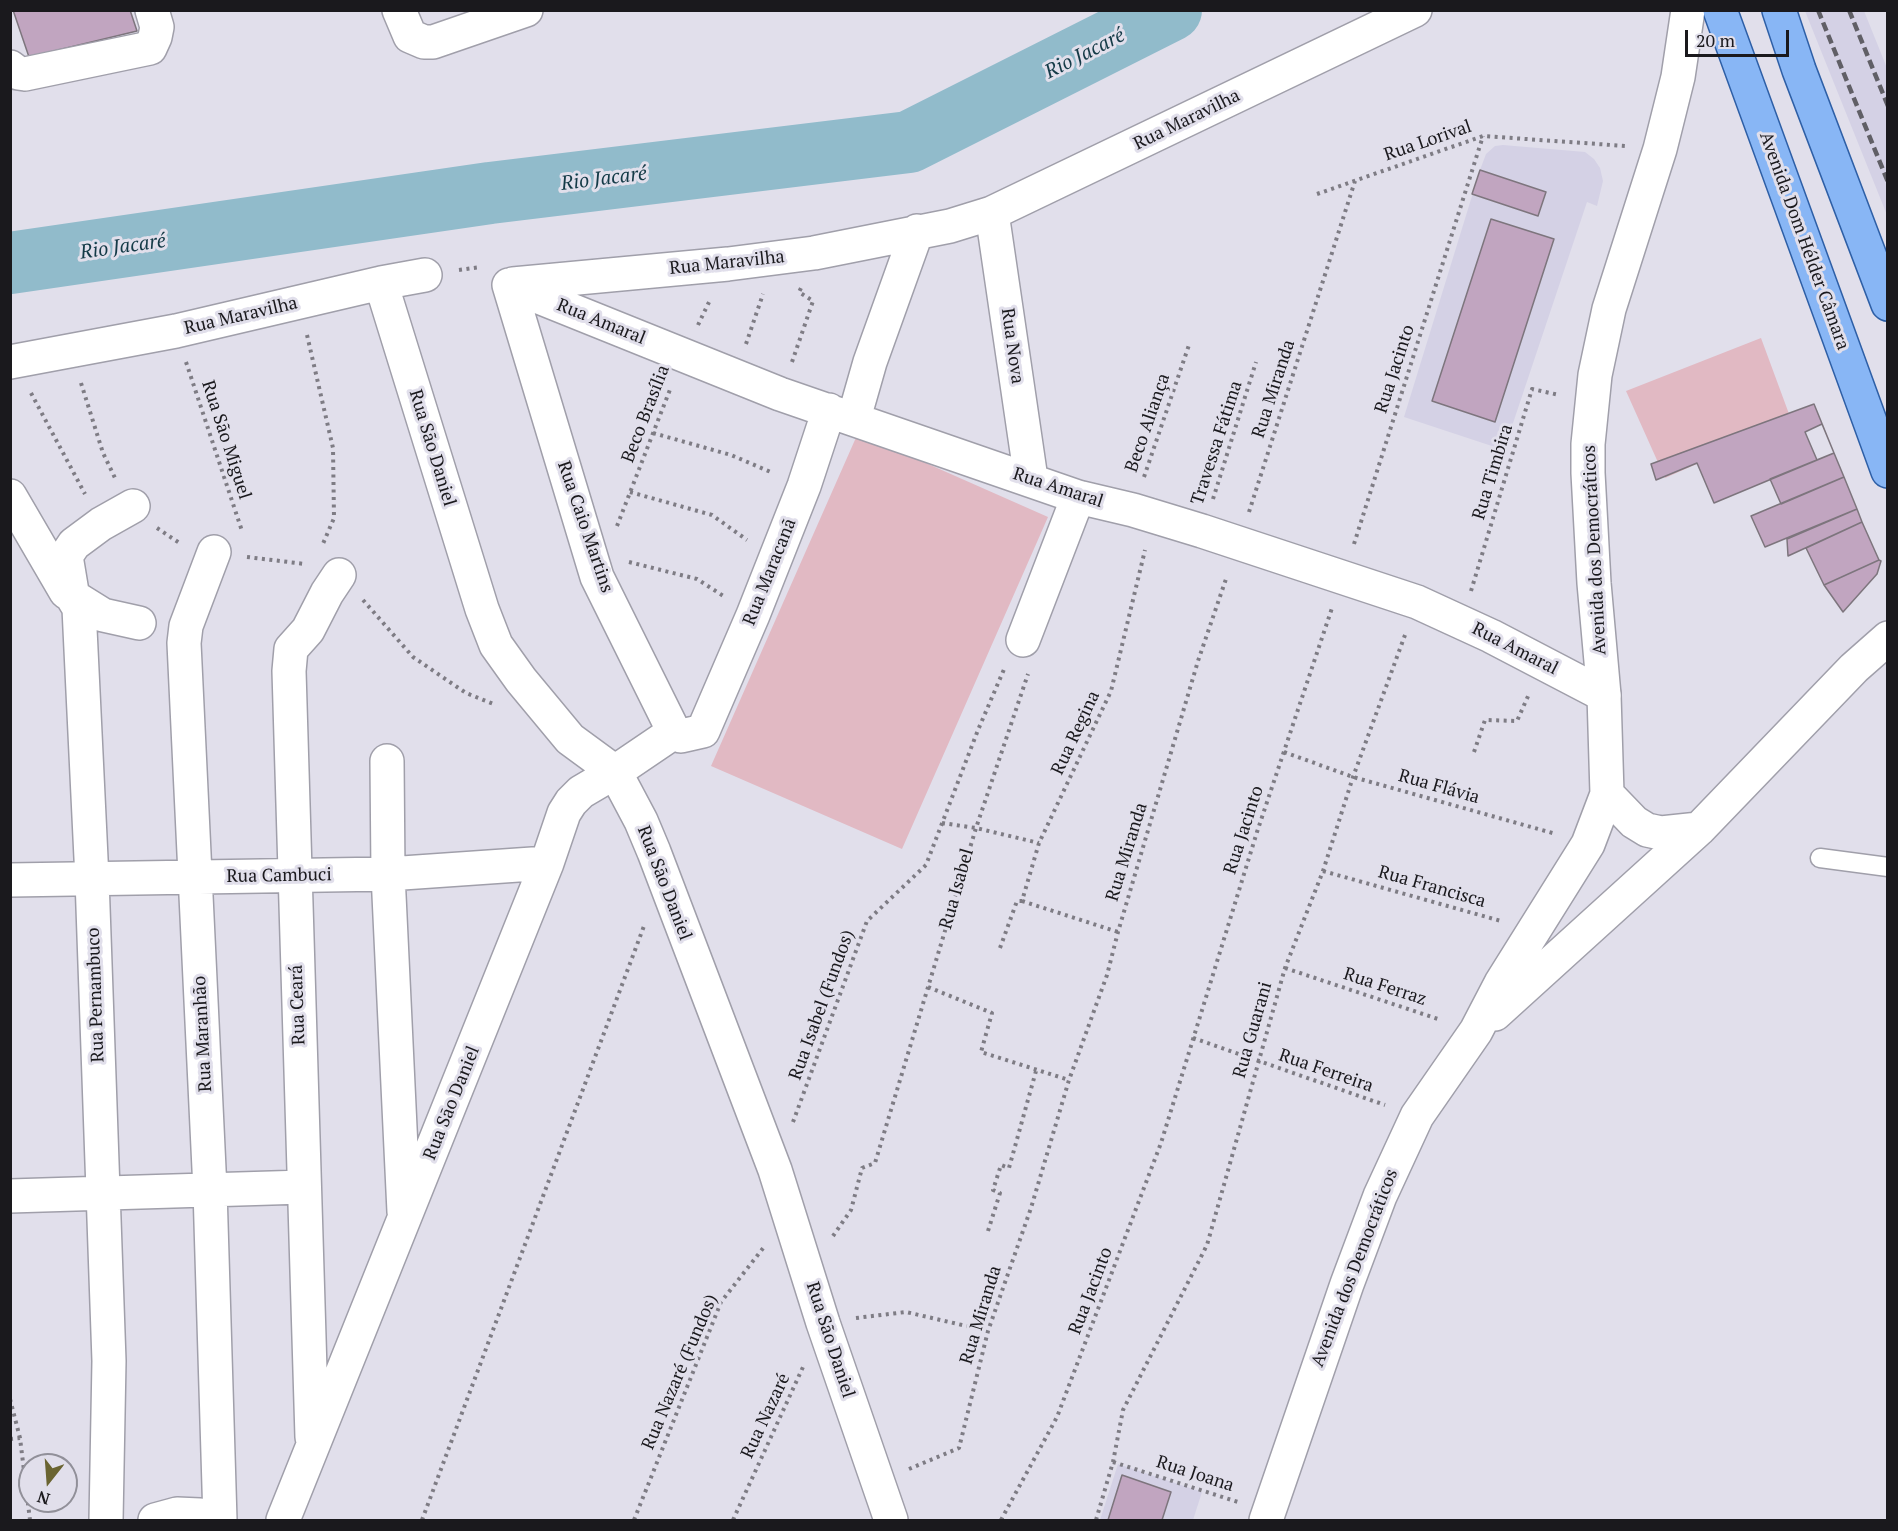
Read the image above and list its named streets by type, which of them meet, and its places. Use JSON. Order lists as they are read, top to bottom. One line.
{"streets":{"main road":["Avenida Dom Hélder Câmara"],"street":["Rua Maravilha","Rua Amaral","Rua Nova","Rua São Daniel","Rua Caio Martins","Avenida dos Democráticos","Rua Maracanã","Rua Cambuci","Rua Pernambuco","Rua Ceará","Rua Maranhão","Rua Sāo Daniel"],"path":["Rua Lorival","Rua Jacinto","Rua Miranda","Beco Brasília","Beco Aliança","Rua São Miguel","Travessa Fátima","Rua Timbira","Rua Regina","Rua Flávia","Rua Francisca","Rua Isabel","Rua Ferraz","Rua Isabel (Fundos)","Rua Guarani","Rua Ferreira","Rua Nazaré (Fundos)","Rua Nazaré","Rua Joana"]},"crossings":[["Rua Maravilha","Rua Amaral"],["Rua Maravilha","Rua Nova"],["Rua Maravilha","Beco Brasília"],["Rua Maravilha","Rua São Miguel"],["Rua Maravilha","Rua São Daniel"],["Rua Maravilha","Rua Caio Martins"],["Rua Maravilha","Rua Maracanã"],["Rua Lorival","Rua Jacinto"],["Rua Lorival","Rua Miranda"],["Rua Lorival","Avenida dos Democráticos"],["Rua Amaral","Rua Nova"],["Rua Amaral","Rua Jacinto"],["Rua Amaral","Rua Miranda"],["Rua Amaral","Beco Brasília"],["Rua Amaral","Beco Aliança"],["Rua Amaral","Travessa Fátima"],["Rua Amaral","Rua Timbira"],["Rua Amaral","Rua Caio Martins"],["Rua Amaral","Avenida dos Democráticos"],["Rua Amaral","Rua Maracanã"],["Rua Amaral","Rua Regina"],["Rua Amaral","Rua Guarani"],["Rua Jacinto","Rua Flávia"],["Rua Jacinto","Rua Ferreira"],["Rua Miranda","Rua São Daniel"],["Beco Brasília","Rua Caio Martins"],["Beco Aliança","Rua Regina"],["Rua São Daniel","Rua Isabel"],["Rua São Daniel","Rua Isabel (Fundos)"],["Rua São Daniel","Rua Sāo Daniel"],["Rua São Daniel","Rua Nazaré (Fundos)"],["Rua São Daniel","Rua Nazaré"],["Rua Timbira","Avenida dos Democráticos"],["Rua Caio Martins","Rua Maracanã"],["Rua Caio Martins","Rua Sāo Daniel"],["Avenida dos Democráticos","Rua Flávia"],["Avenida dos Democráticos","Rua Francisca"],["Avenida dos Democráticos","Rua Ferraz"],["Avenida dos Democráticos","Rua Ferreira"],["Avenida dos Democráticos","Rua Joana"],["Rua Maracanã","Rua Sāo Daniel"],["Rua Flávia","Rua Guarani"],["Rua Cambuci","Rua Pernambuco"],["Rua Cambuci","Rua Ceará"],["Rua Cambuci","Rua Maranhão"],["Rua Cambuci","Rua Sāo Daniel"],["Rua Francisca","Rua Guarani"],["Rua Isabel","Rua Isabel (Fundos)"],["Rua Ferraz","Rua Guarani"],["Rua Ceará","Rua Sāo Daniel"],["Rua Guarani","Rua Ferreira"],["Rua Guarani","Rua Joana"]],"water":["Rio Jacaré"],"scale_bar":"20 m","north":"bottom"}
